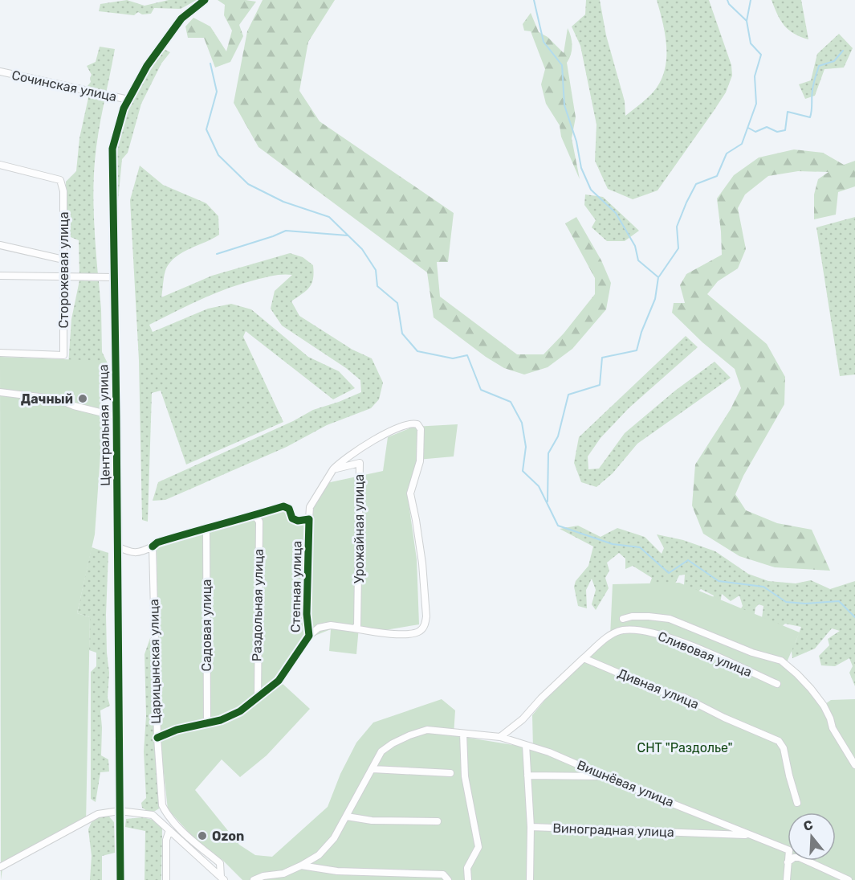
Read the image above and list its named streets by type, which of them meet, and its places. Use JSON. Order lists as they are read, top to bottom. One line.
{"streets":{"street":["Сочинская улица","Сторожевая улица","Центральная улица","Урожайная улица","Степная улица","Раздольная улица","Садовая улица","Сливовая улица","Царицынская улица","Дивная улица","Вишнёвая улица","Виноградная улица"]},"crossings":[["Сочинская улица","Центральная улица"],["Урожайная улица","Степная улица"],["Степная улица","Раздольная улица"],["Степная улица","Садовая улица"],["Степная улица","Царицынская улица"],["Сливовая улица","Дивная улица"],["Вишнёвая улица","Виноградная улица"]],"parks":["СНТ \"Раздолье\""],"places":["Дачный","Ozon"],"north":"top"}
